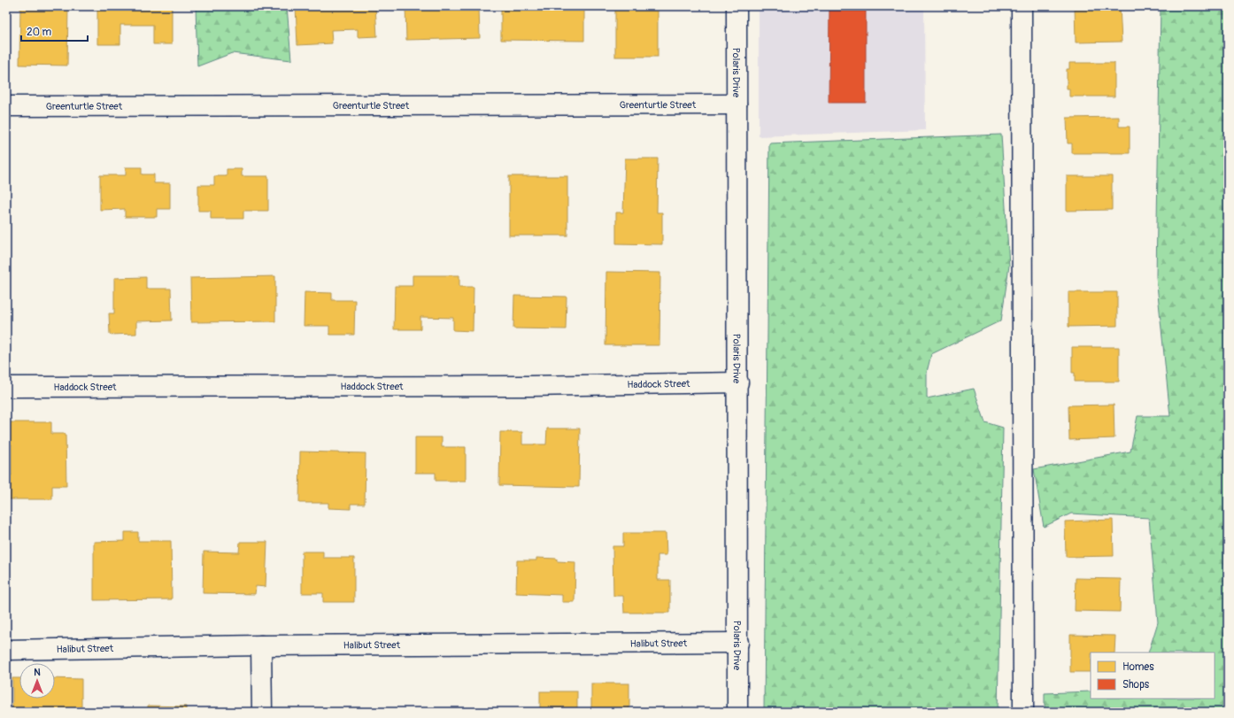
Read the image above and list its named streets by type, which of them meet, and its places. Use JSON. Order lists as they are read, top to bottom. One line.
{"streets":{"street":["Polaris Drive","Greenturtle Street","Haddock Street","Halibut Street"]},"crossings":[["Polaris Drive","Greenturtle Street"],["Polaris Drive","Haddock Street"],["Polaris Drive","Halibut Street"]],"legend":["Homes","Shops"],"scale_bar":"20 m","north":"top"}
